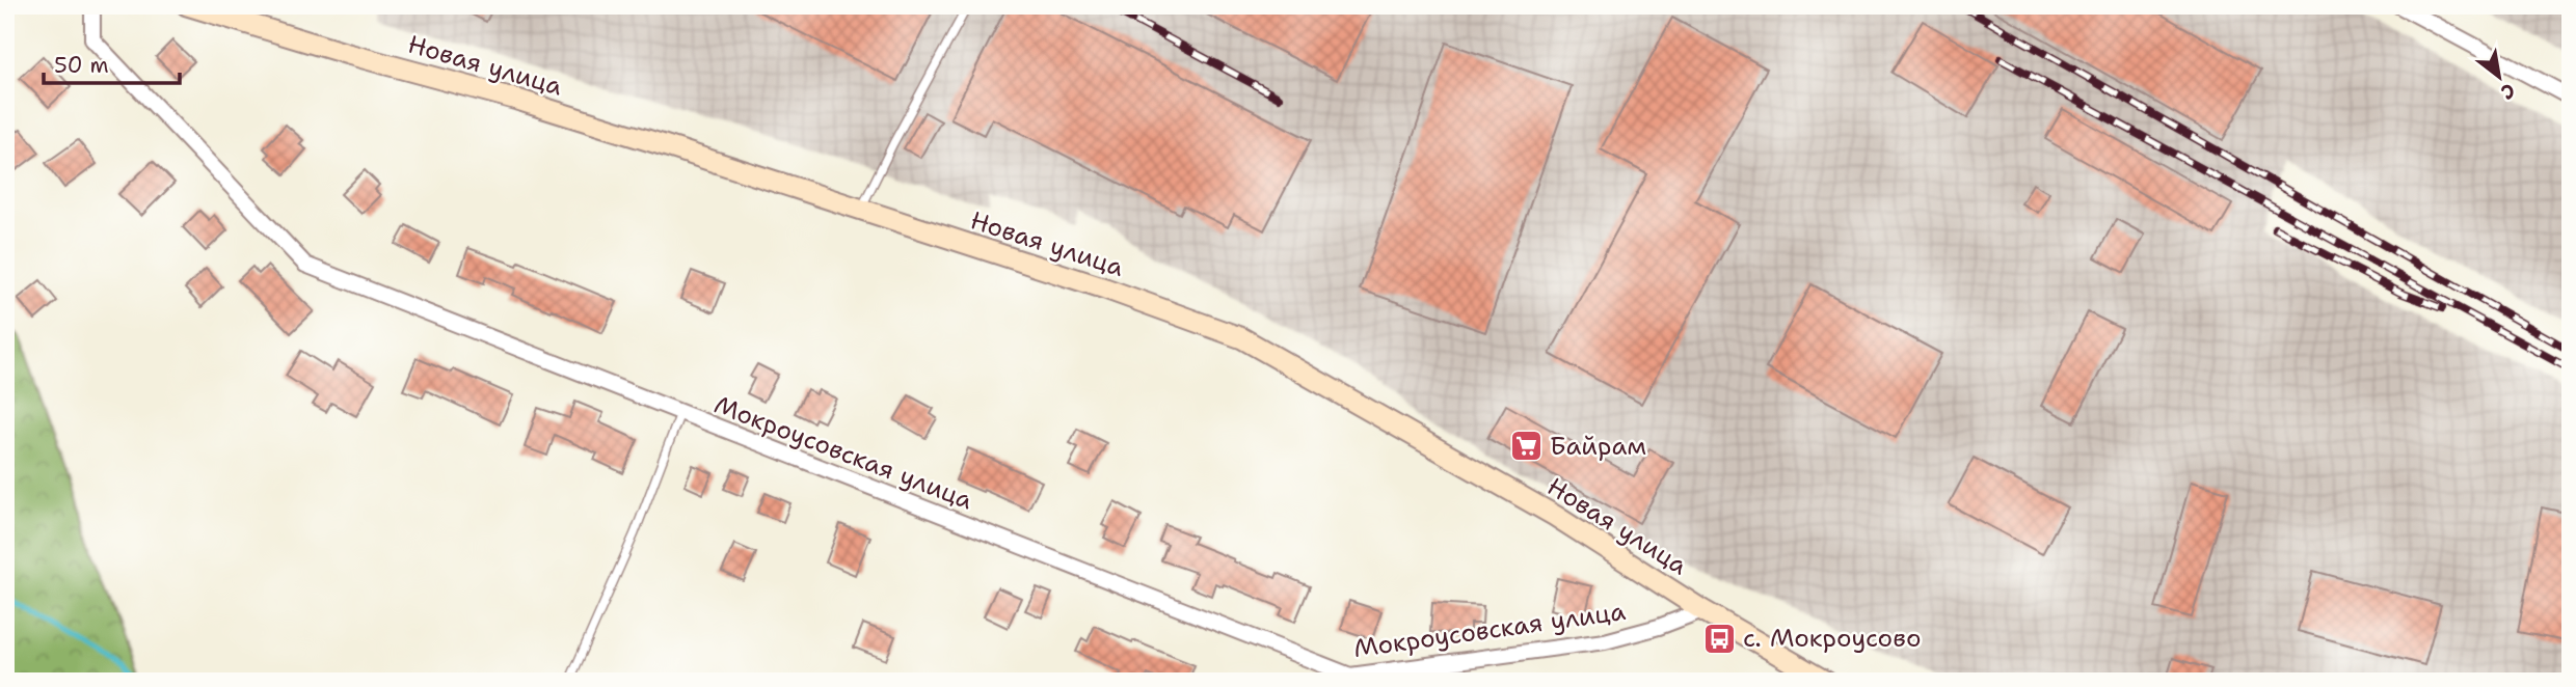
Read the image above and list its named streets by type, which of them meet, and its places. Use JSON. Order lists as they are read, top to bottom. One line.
{"streets":{"main road":["Новая улица"],"street":["Мокроусовская улица"]},"crossings":[["Новая улица","Мокроусовская улица"]],"places":{"supermarket":["Байрам"],"bus stop":["с. Мокроусово"]},"scale_bar":"50 m","north":"bottom right"}
